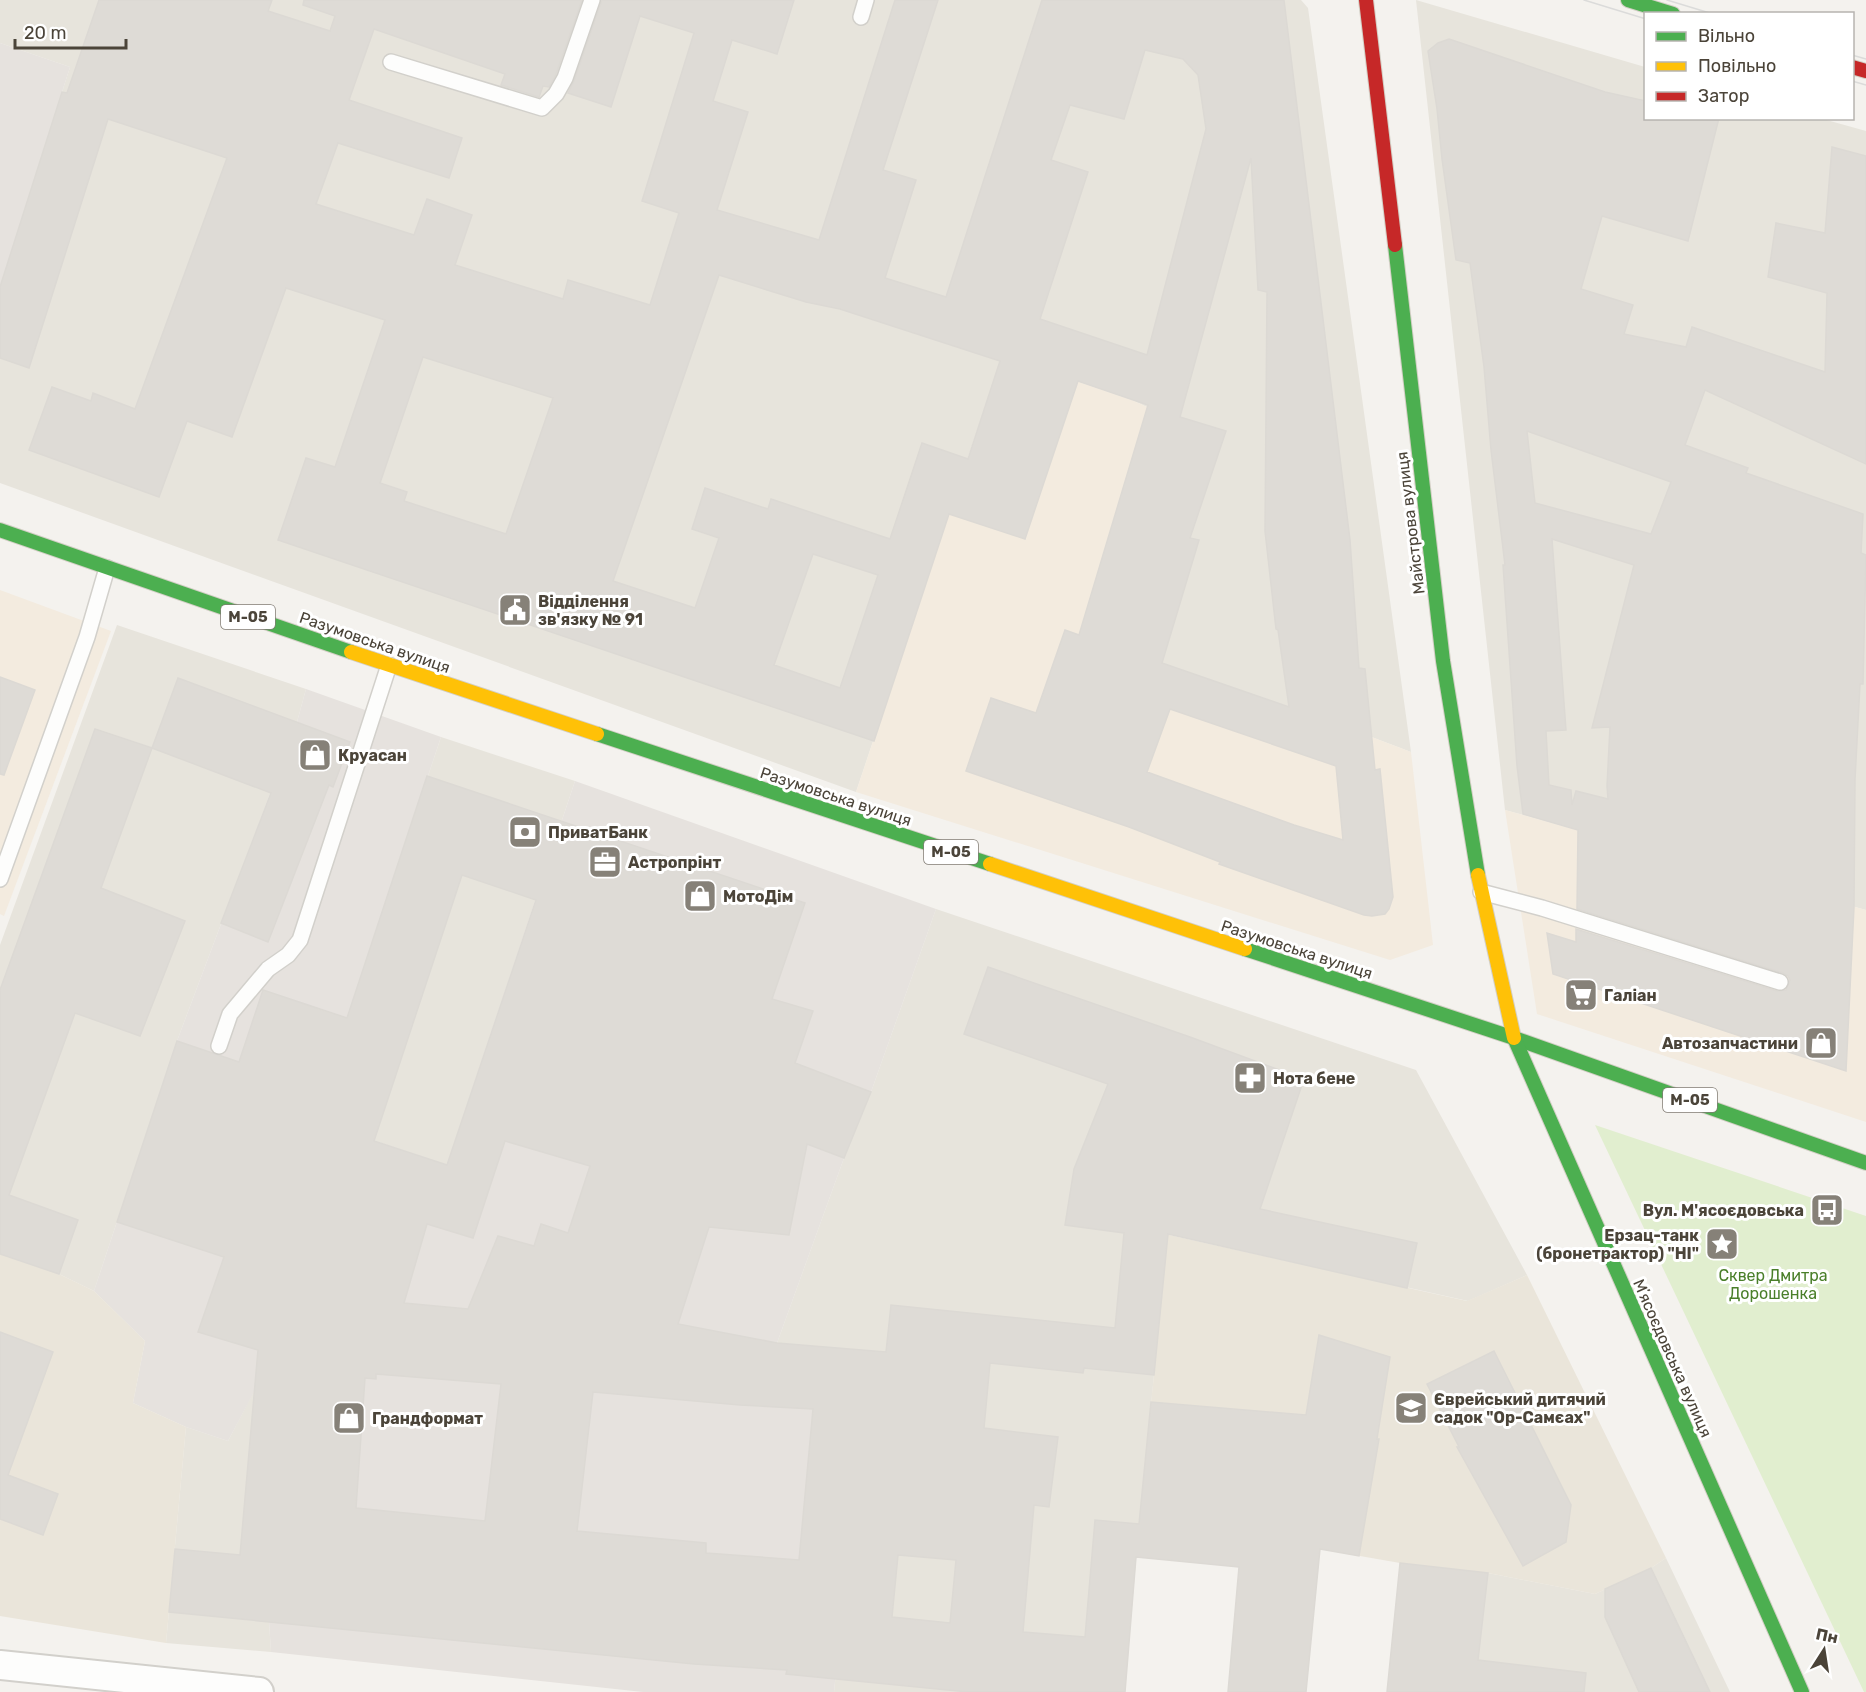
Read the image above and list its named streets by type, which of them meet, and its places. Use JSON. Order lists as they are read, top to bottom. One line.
{"streets":{"main road":["Майстрова вулиця","М-05","Разумовська вулиця","Мʼясоєдовська вулиця"]},"crossings":[["Майстрова вулиця","Разумовська вулиця"],["Майстрова вулиця","Мʼясоєдовська вулиця"],["Разумовська вулиця","Мʼясоєдовська вулиця"]],"parks":["Сквер Дмитра Дорошенка"],"places":{"public building":["Відділення зв'язку № 91"],"shop":["Круасан","МотоДім","Автозапчастини","Грандформат"],"bank":["ПриватБанк"],"office":["Астропрінт"],"supermarket":["Галіан"],"pharmacy":["Нота бене"],"bus stop":["Вул. М'ясоєдовська"],"place":["Ерзац-танк (бронетрактор) \"НІ\""],"school or university":["Єврейський дитячий садок \"Ор-Самєах\""]},"legend":["Вільно","Повільно","Затор"],"scale_bar":"20 m","north":"top"}
